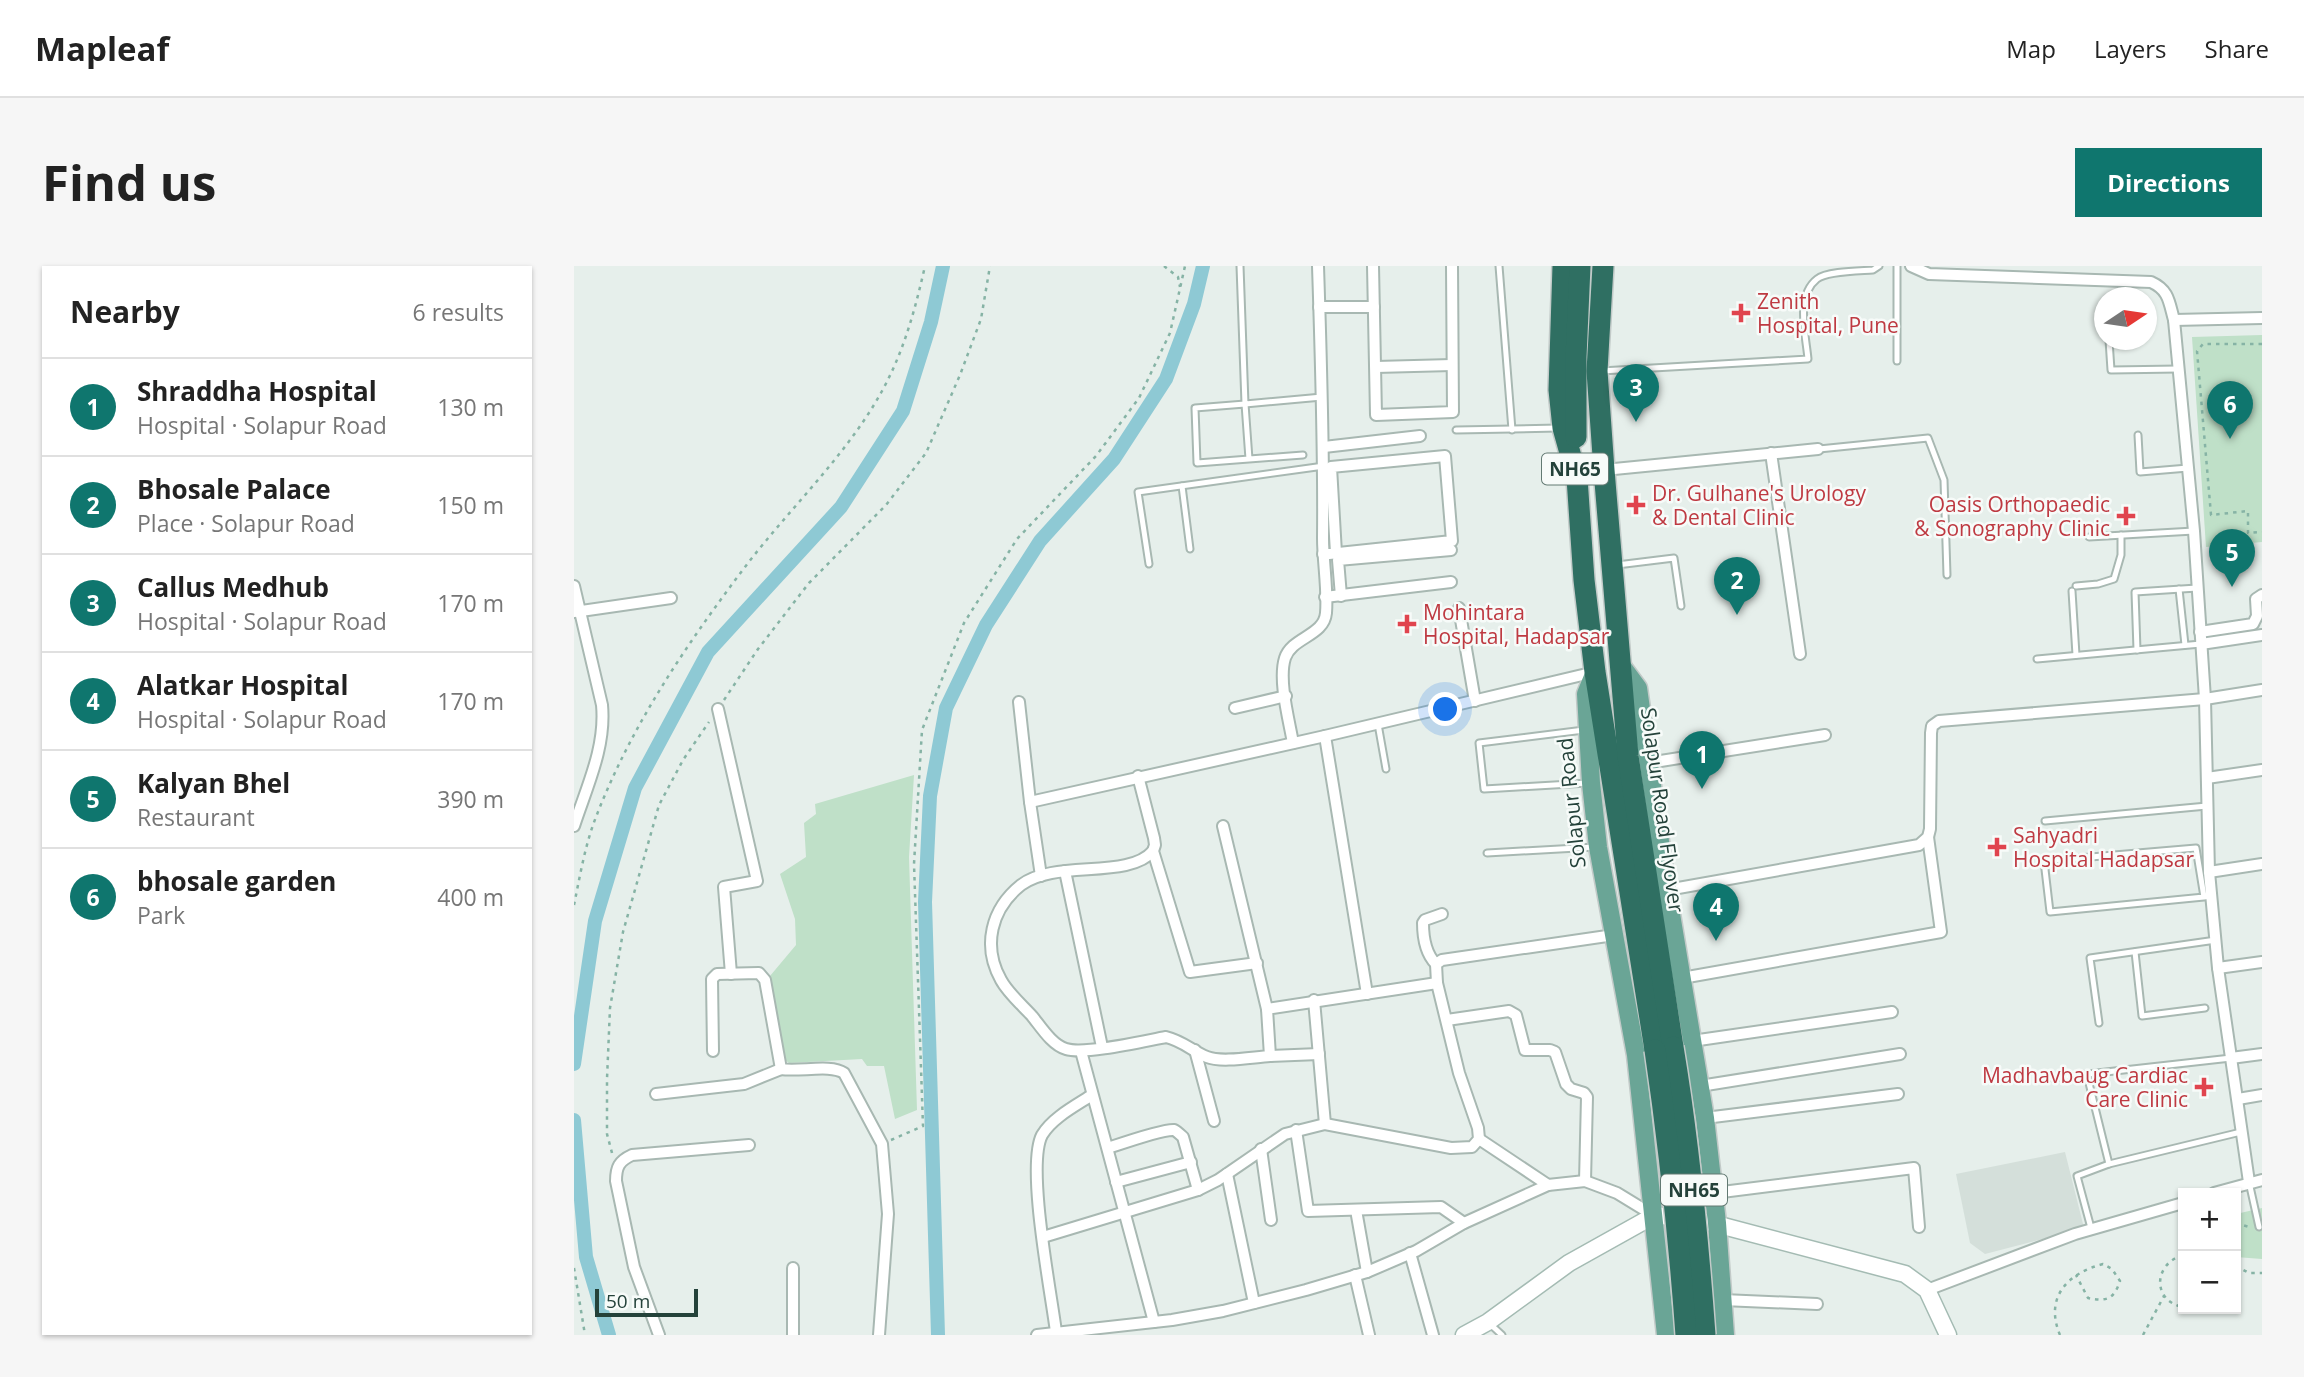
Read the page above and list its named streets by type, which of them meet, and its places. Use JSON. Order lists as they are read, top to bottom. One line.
{"streets":{"highway":["NH65","Solapur Road","Solapur Road Flyover"]},"crossings":[["NH65","Solapur Road Flyover"],["Solapur Road","Solapur Road Flyover"]],"places":{"health":["Zenith Hospital, Pune","Dr. Gulhane's Urology & Dental Clinic","Oasis Orthopaedic & Sonography Clinic","Mohintara Hospital, Hadapsar","Sahyadri Hospital Hadapsar","Madhavbaug Cardiac Care Clinic"]},"scale_bar":"50 m","north":"right","page":{"header":"Mapleaf","nav":["Map","Layers","Share"],"buttons":"Directions","title":"Find us","heading":["Nearby","6 results"],"list":[{"mark":"1","name":"Shraddha Hospital","note":"Hospital · Solapur Road","value":"130 m"},{"mark":"2","name":"Bhosale Palace","note":"Place · Solapur Road","value":"150 m"},{"mark":"3","name":"Callus Medhub","note":"Hospital · Solapur Road","value":"170 m"},{"mark":"4","name":"Alatkar Hospital","note":"Hospital · Solapur Road","value":"170 m"},{"mark":"5","name":"Kalyan Bhel","note":"Restaurant","value":"390 m"},{"mark":"6","name":"bhosale garden","note":"Park","value":"400 m"}],"pins":["3","6","5","2","1","4"],"map_buttons":["+","−"],"scale":"50 m"}}
